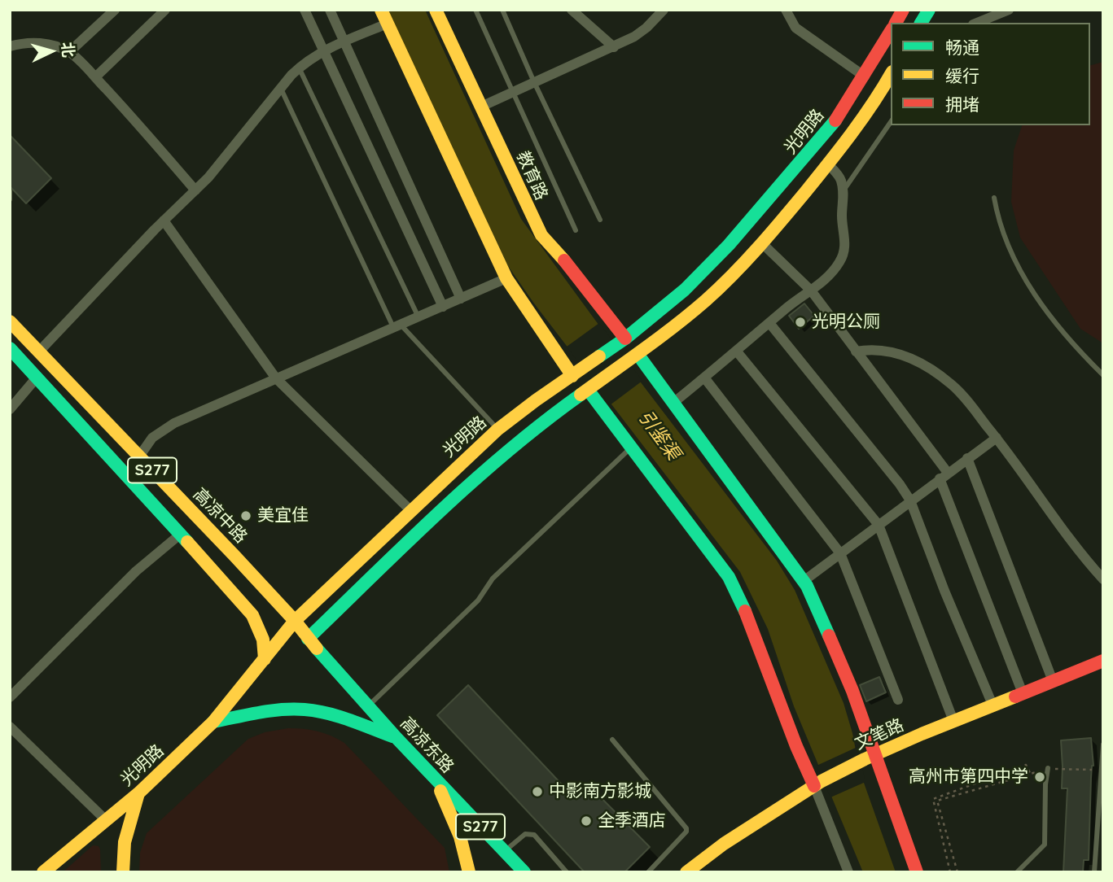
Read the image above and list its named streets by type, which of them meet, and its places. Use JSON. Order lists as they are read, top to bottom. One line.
{"streets":{"main road":["光明路","教育路","S277","高凉中路","文笔路","高凉东路"]},"crossings":[["光明路","教育路"],["光明路","S277"],["光明路","高凉中路"],["S277","高凉东路"],["高凉中路","高凉东路"]],"water":["引鉴渠"],"places":["光明公厕","美宜佳","高州市第四中学","中影南方影城","全季酒店"],"legend":["畅通","缓行","拥堵"],"north":"right"}
